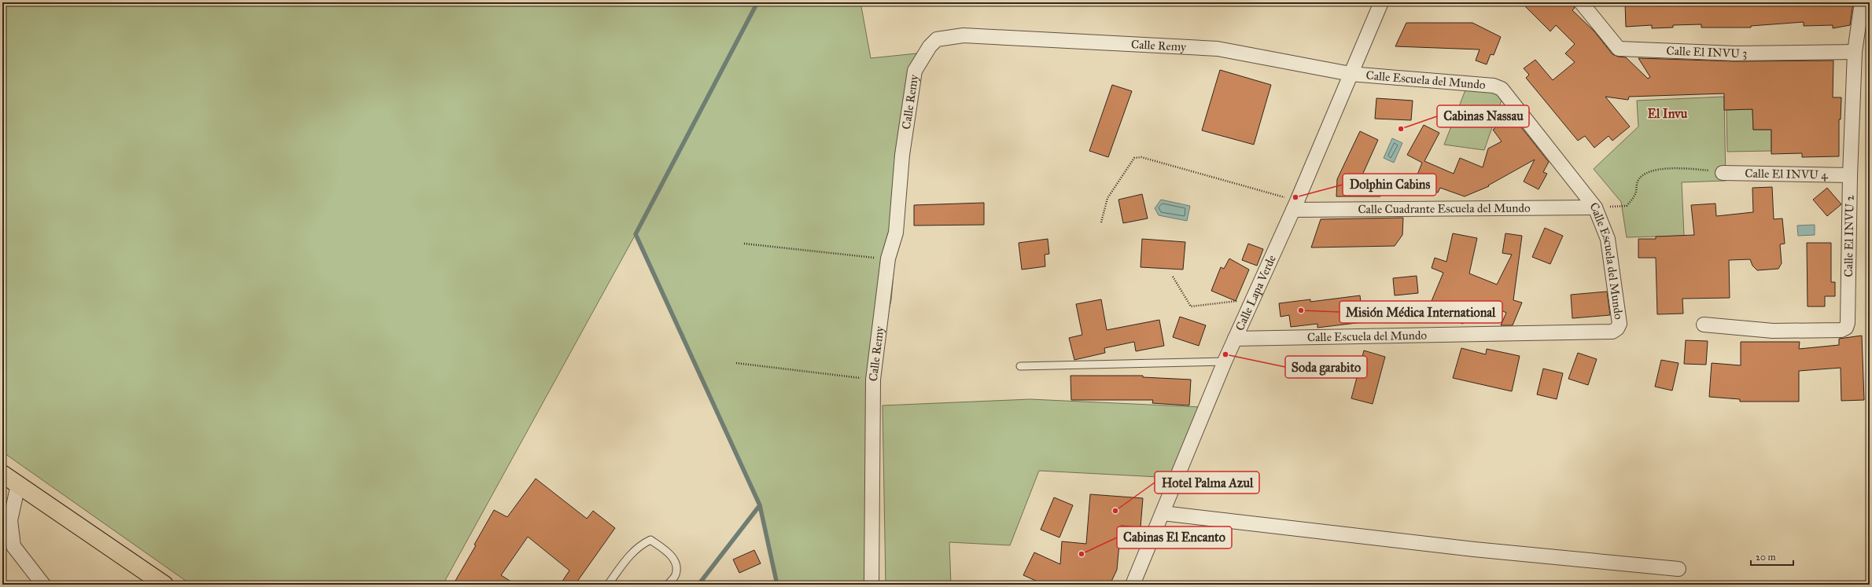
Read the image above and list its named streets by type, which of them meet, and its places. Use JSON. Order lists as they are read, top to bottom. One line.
{"streets":{"street":["Calle Remy","Calle El INVU 3","Calle Escuela del Mundo","Calle El INVU 4","Calle Cuadrante Escuela del Mundo","Calle El INVU 2","Calle Lapa Verde"]},"crossings":[["Calle Remy","Calle Escuela del Mundo"],["Calle Remy","Calle Lapa Verde"],["Calle El INVU 3","Calle El INVU 2"],["Calle Escuela del Mundo","Calle Cuadrante Escuela del Mundo"],["Calle Escuela del Mundo","Calle Lapa Verde"],["Calle El INVU 4","Calle El INVU 2"],["Calle Cuadrante Escuela del Mundo","Calle Lapa Verde"]],"districts":["El Invu"],"places":["Cabinas Nassau","Dolphin Cabins","Misión Médica International","Soda garabito","Hotel Palma Azul","Cabinas El Encanto"],"scale_bar":"20 m"}
